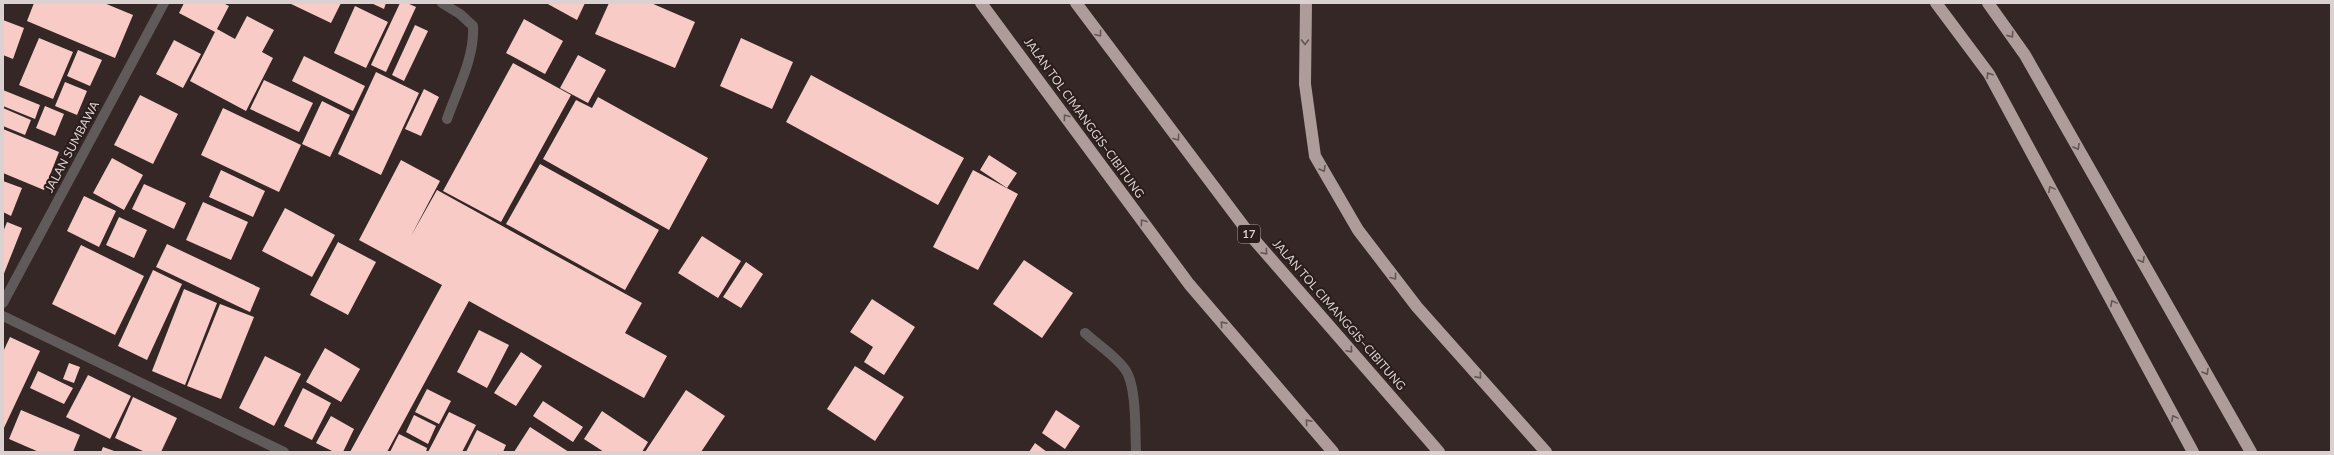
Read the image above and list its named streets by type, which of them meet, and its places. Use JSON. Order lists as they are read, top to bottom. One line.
{"streets":{"highway":["JALAN TOL CIMANGGIS–CIBITUNG","17"],"street":["JALAN SUMBAWA"]}}
